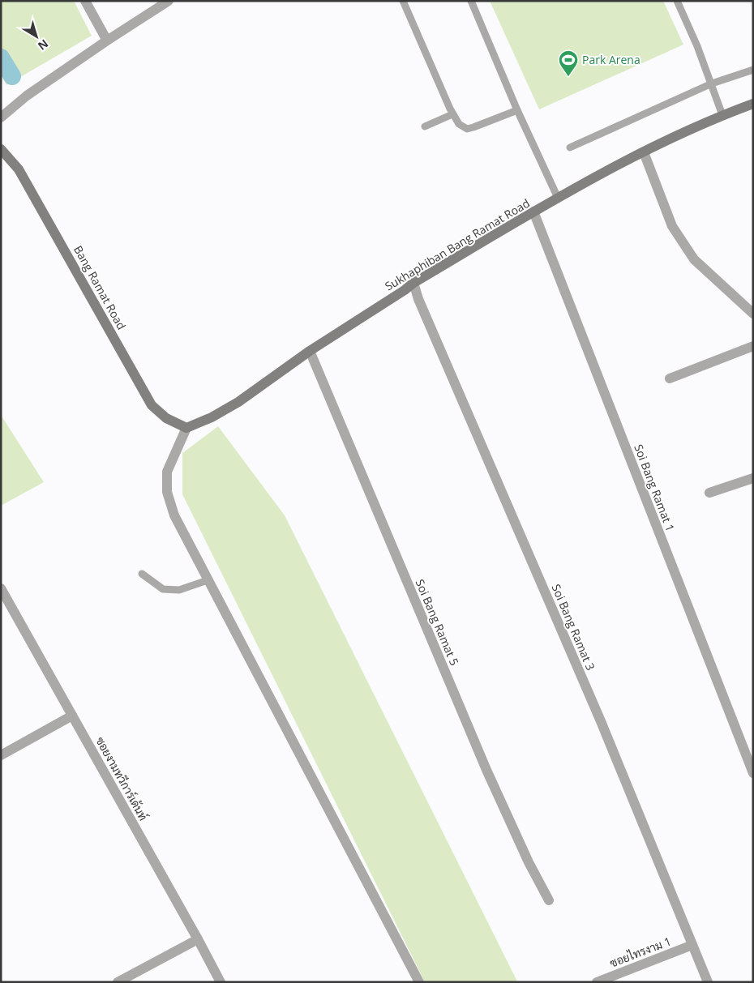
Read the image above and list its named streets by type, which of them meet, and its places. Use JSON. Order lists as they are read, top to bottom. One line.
{"streets":{"street":["Sukhaphiban Bang Ramat Road","Bang Ramat Road","Soi Bang Ramat 1","Soi Bang Ramat 5","Soi Bang Ramat 3","ซอยงามทวีการ์เด้นท์","ซอยไทรงาม 1"]},"crossings":[["Sukhaphiban Bang Ramat Road","Bang Ramat Road"],["Sukhaphiban Bang Ramat Road","Soi Bang Ramat 1"],["Sukhaphiban Bang Ramat Road","Soi Bang Ramat 5"],["Sukhaphiban Bang Ramat Road","Soi Bang Ramat 3"],["Soi Bang Ramat 3","ซอยไทรงาม 1"]],"places":{"sports":["Park Arena"]},"north":"bottom right"}
